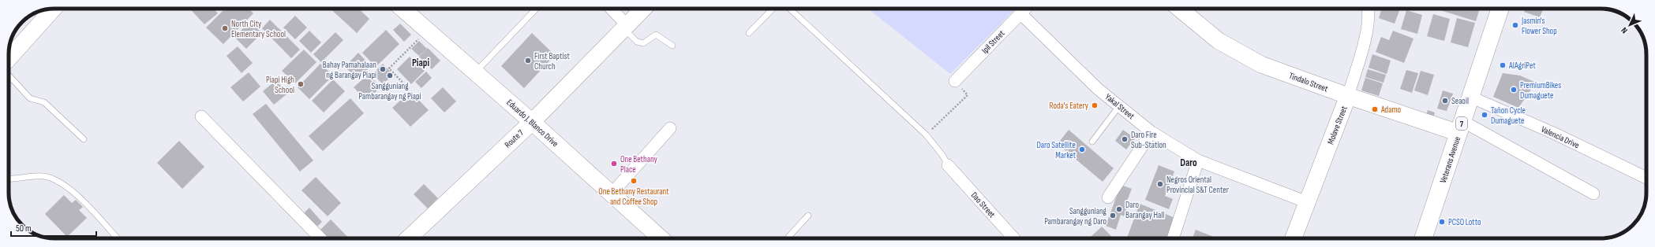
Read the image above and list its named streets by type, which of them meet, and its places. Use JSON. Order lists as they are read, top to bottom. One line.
{"streets":{"highway":["7","Veterans Avenue"],"street":["Ipil Street","Tindalo Street","Yakal Street","Eduardo J. Blanco Drive","Molave Street","Valencia Drive","Route 7","Dao Street"]},"crossings":[["Ipil Street","Yakal Street"],["Tindalo Street","Molave Street"],["Tindalo Street","Veterans Avenue"],["Yakal Street","Molave Street"],["Eduardo J. Blanco Drive","Route 7"],["Valencia Drive","Veterans Avenue"]],"districts":["Piapi","Daro"],"places":["Jasmin's Flower Shop","North City Elementary School","First Baptist Church","AlAgriPet","Bahay Pamahalaan ng Barangay Piapi","Sangguniang Pambarangay ng Piapi","Piapi High School","PremiumBikes Dumaguete","Seaoil","Roda's Eatery","Adamo","Tañon Cycle Dumaguete","Daro Fire Sub-Station","Daro Satellite Market","One Bethany Place","One Bethany Restaurant and Coffee Shop","Negros Oriental Provincial S&T Center","Daro Barangay Hall","Sangguniang Pambarangay ng Daro","PCSO Lotto"],"scale_bar":"50 m","north":"bottom left"}
